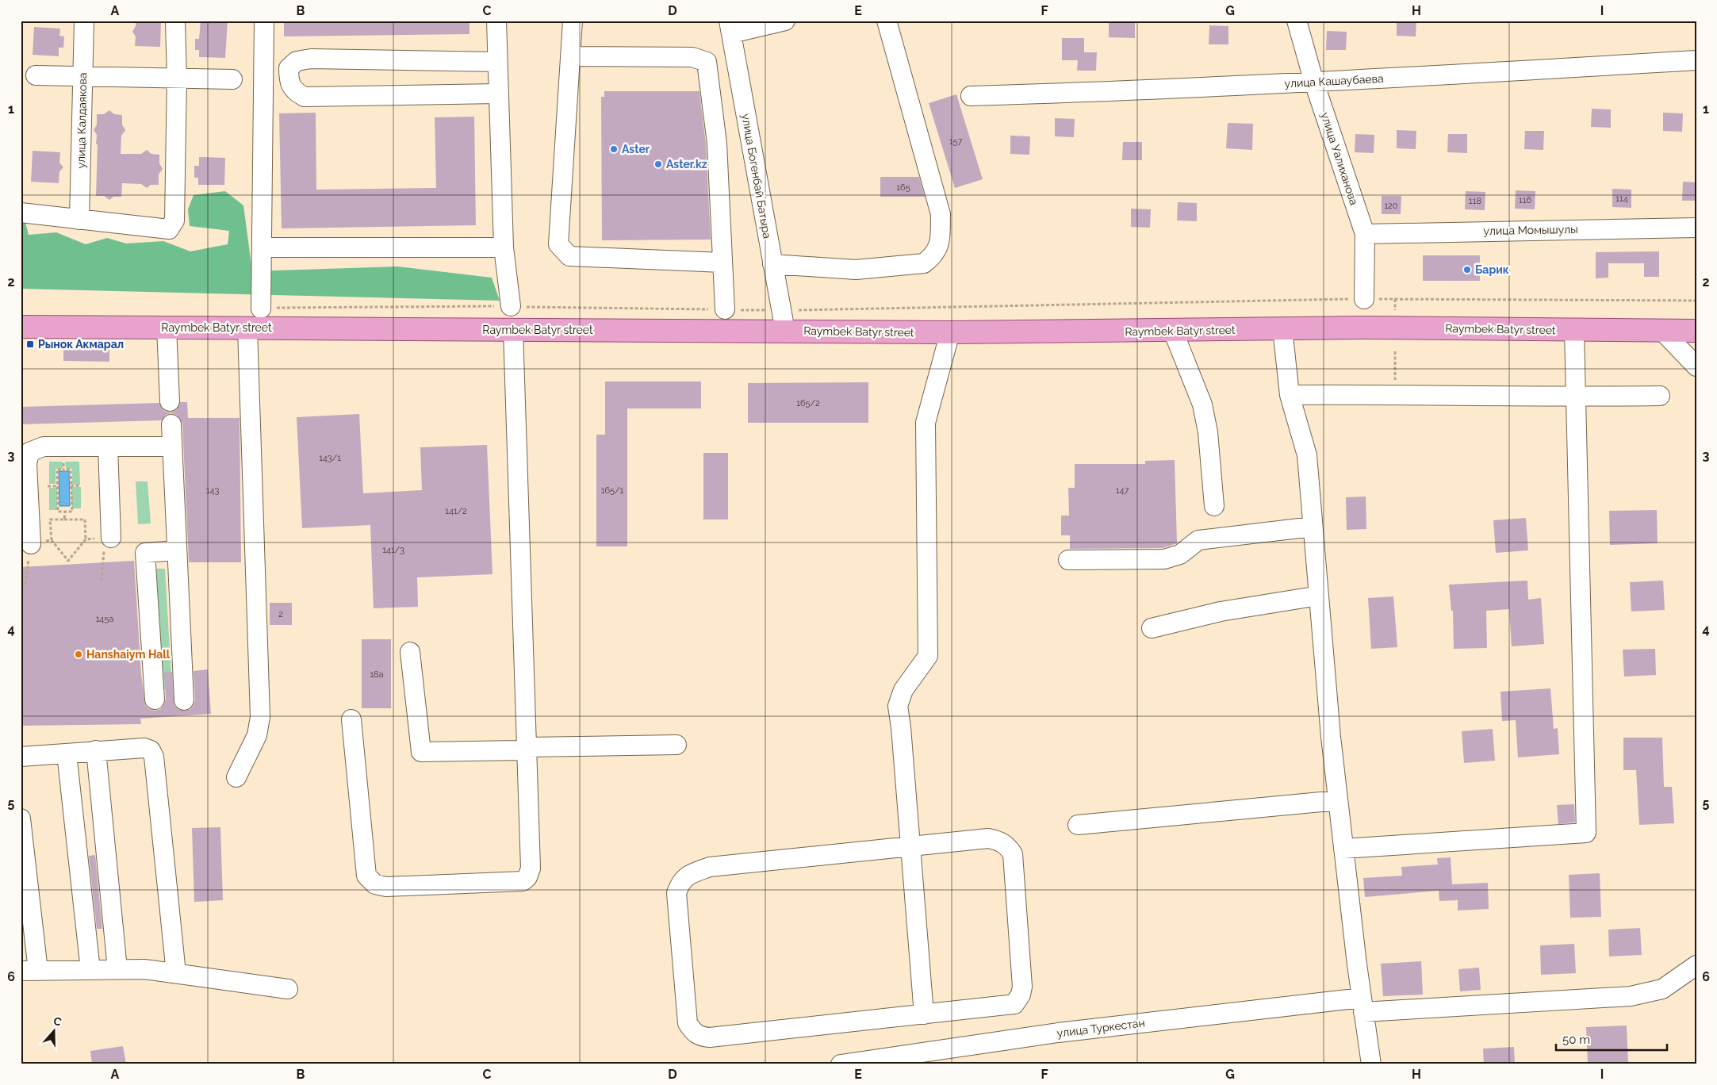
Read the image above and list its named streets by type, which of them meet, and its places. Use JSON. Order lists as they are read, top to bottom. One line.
{"streets":{"main road":["Raymbek Batyr street"],"street":["улица Кашаубаева","улица Калдаякова","улица Уалиханова","улица Богенбай Батыра","улица Момышулы","улица Туркестан"]},"crossings":[["улица Кашаубаева","улица Уалиханова"],["улица Уалиханова","улица Момышулы"],["улица Богенбай Батыра","Raymbek Batyr street"]],"places":{"other":["Aster","Aster.kz","Барик","Hanshaiym Hall"],"transit":["Рынок Акмарал"]},"house_numbers":["157","165","114","116","118","120","165/2","143/1","143","165/1","147","141/2","141/3","2","145а","18а"],"scale_bar":"50 m","north":"top","grid":{"columns":["A","B","C","D","E","F","G","H","I"],"rows":["1","2","3","4","5","6"]}}
